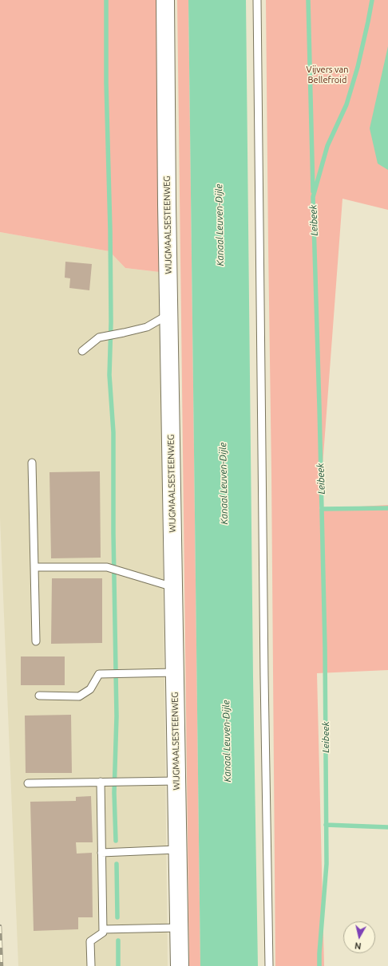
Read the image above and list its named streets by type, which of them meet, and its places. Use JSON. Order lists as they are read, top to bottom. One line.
{"streets":{"street":["WIJGMAALSESTEENWEG"]},"water":["Leibeek","Kanaal Leuven-Dijle"],"parks":["Vijvers van Bellefroid"],"north":"bottom"}
